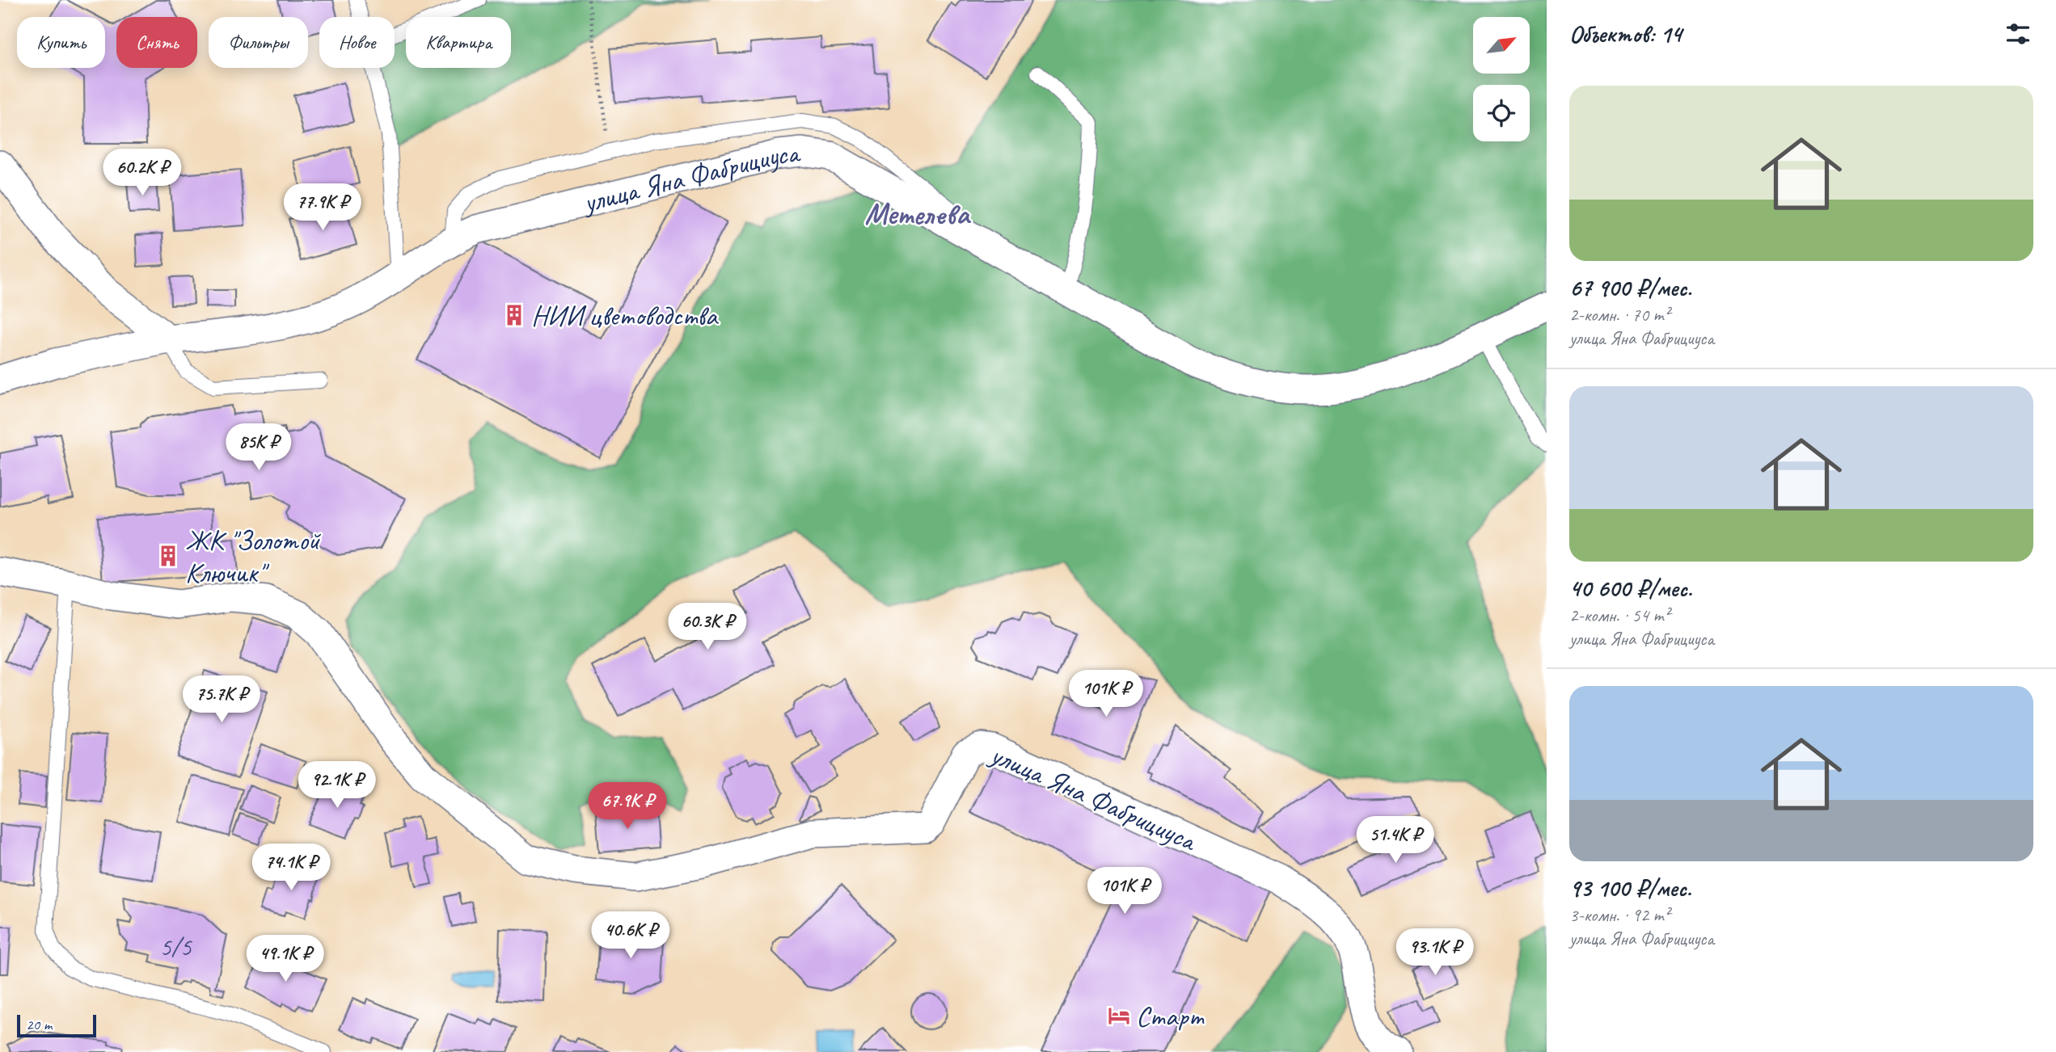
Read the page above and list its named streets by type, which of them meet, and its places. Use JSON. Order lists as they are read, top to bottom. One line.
{"streets":{"street":["улица Яна Фабрициуса"]},"districts":["Метелева"],"places":{"building":["НИИ цветоводства","ЖК \"Золотой Ключик\""],"hotel":["Старт"]},"house_numbers":["5/5"],"scale_bar":"20 m","north":"top right","page":{"heading":"Объектов: 14","chip":["Купить","Снять","Фильтры","Новое","Квартира"],"list":[{"name":"67 900 ₽/мес.","note":"2-комн. · 70 m² · улица Яна Фабрициуса"},{"name":"40 600 ₽/мес.","note":"2-комн. · 54 m² · улица Яна Фабрициуса"},{"name":"93 100 ₽/мес.","note":"3-комн. · 92 m² · улица Яна Фабрициуса"}],"price":["60.2K ₽","77.9K ₽","85K ₽","60.3K ₽","101K ₽","75.7K ₽","92.1K ₽","67.9K ₽","51.4K ₽","74.1K ₽","101K ₽","40.6K ₽","93.1K ₽","49.1K ₽"],"scale":"20 m"}}
